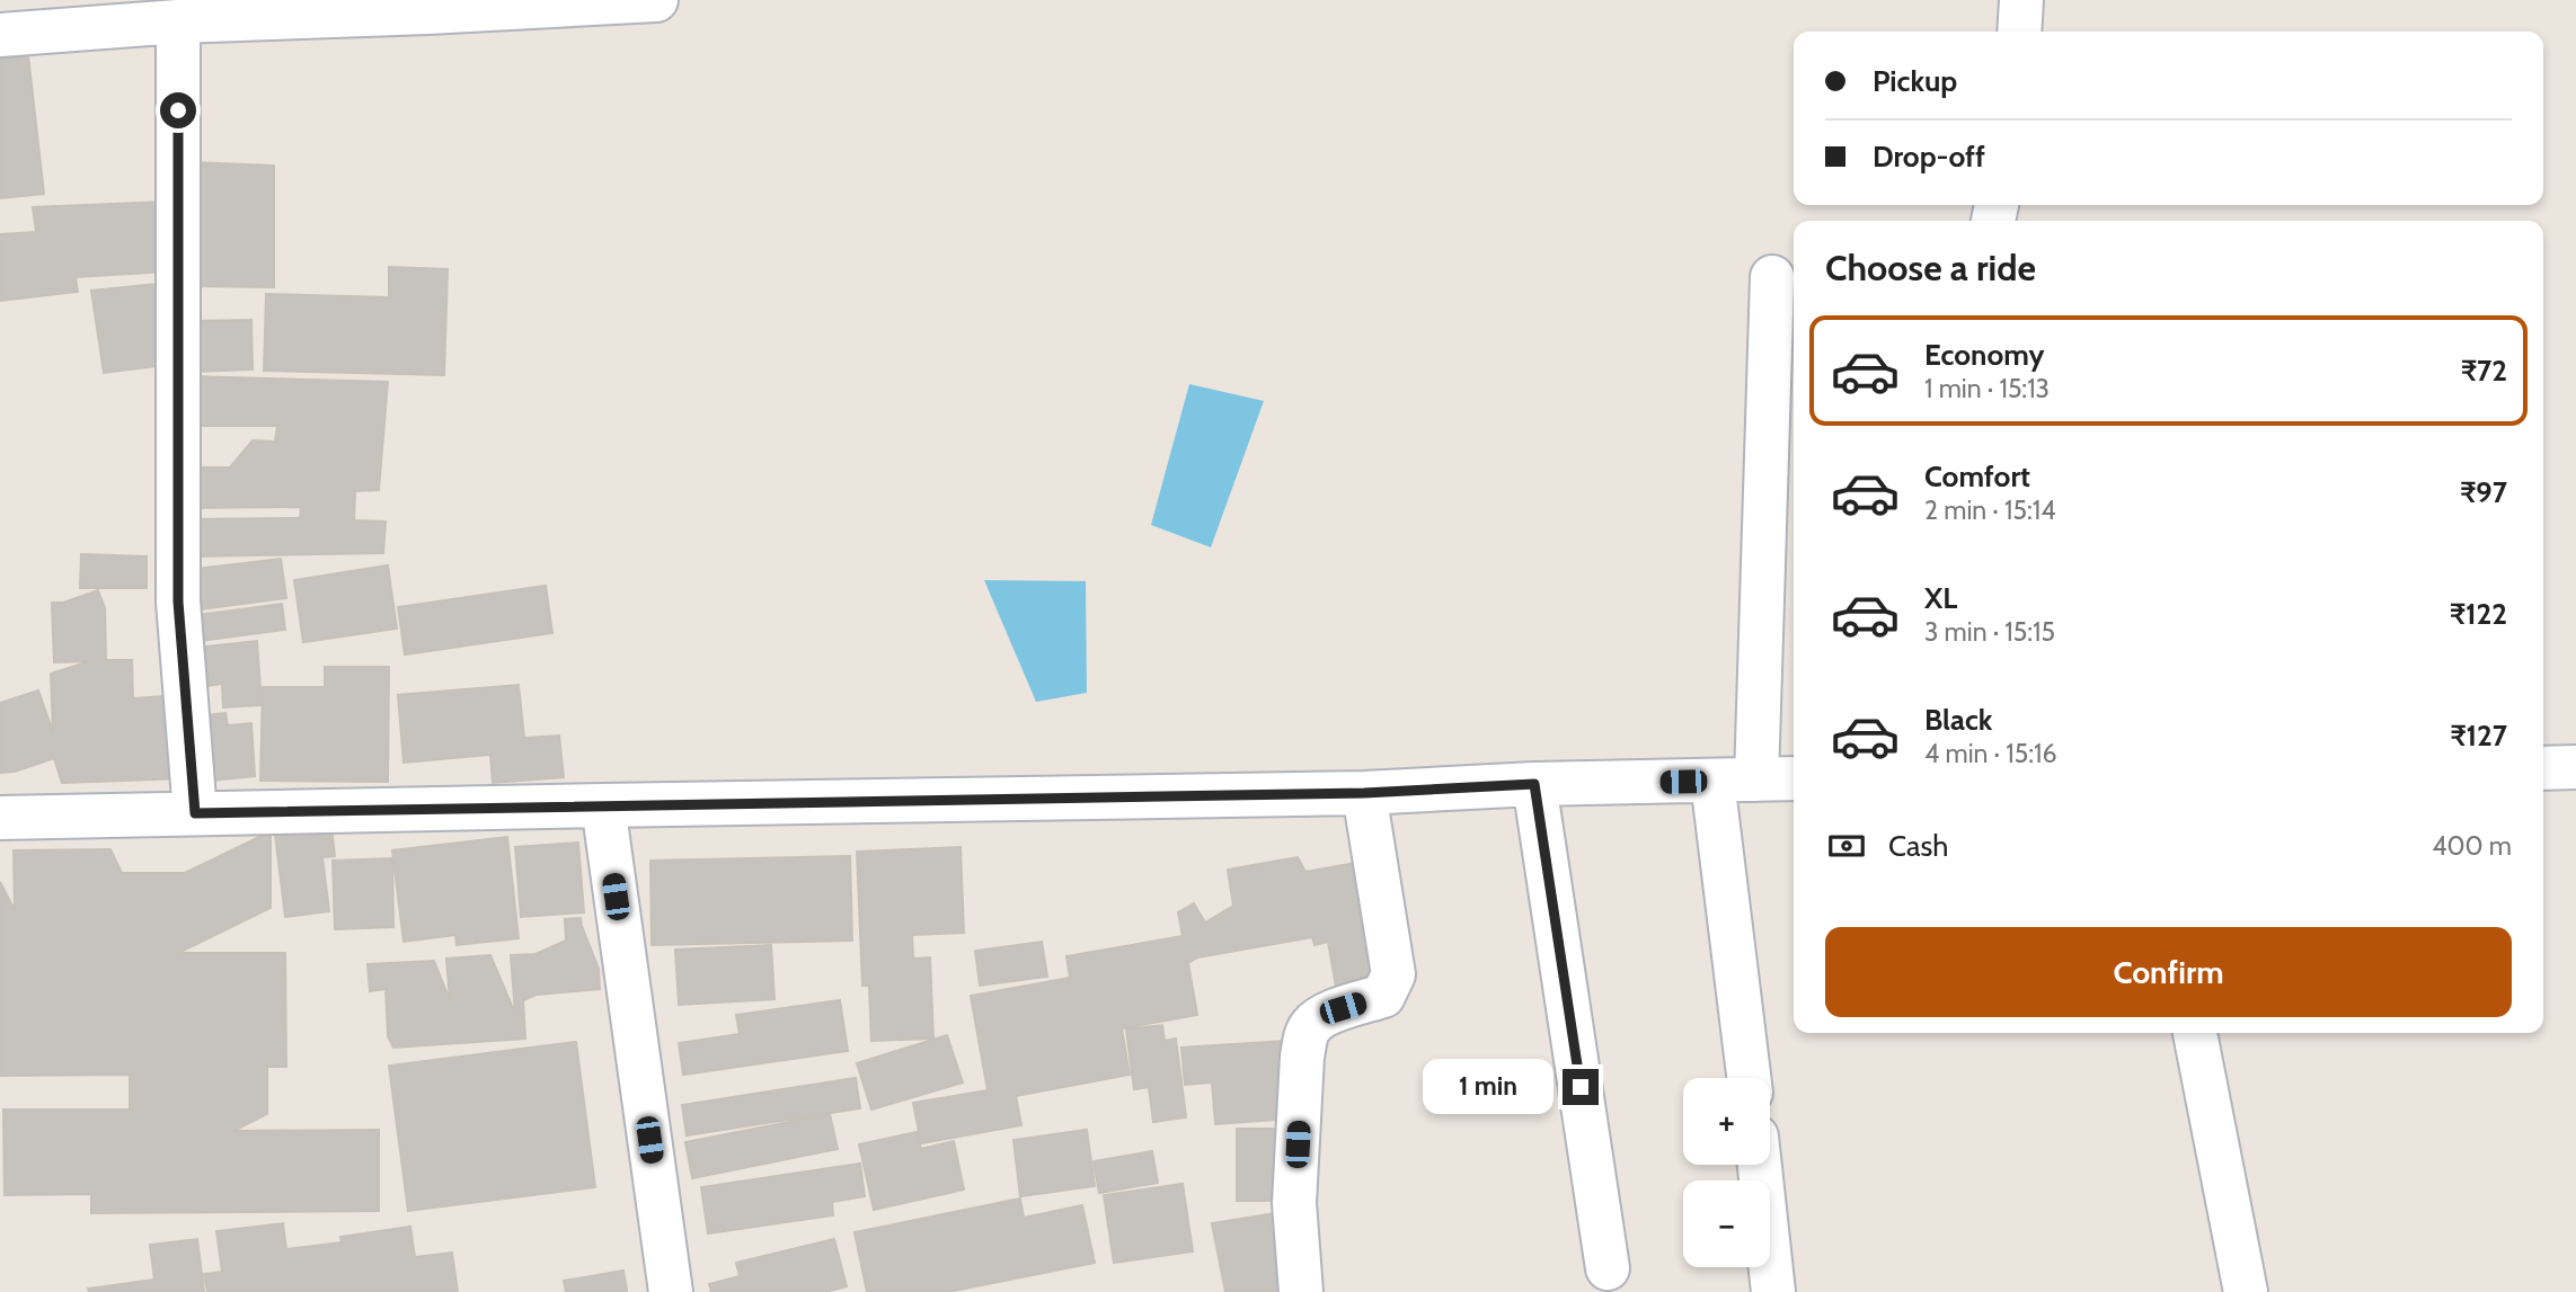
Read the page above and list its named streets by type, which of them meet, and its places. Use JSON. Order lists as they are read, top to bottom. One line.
{"page":{"banner":["Pickup","Drop-off"],"heading":"Choose a ride","list":[{"name":"Economy","note":"1 min · 15:13","value":"₹72"},{"name":"Comfort","note":"2 min · 15:14","value":"₹97"},{"name":"XL","note":"3 min · 15:15","value":"₹122"},{"name":"Black","note":"4 min · 15:16","value":"₹127"}],"pay":["Cash","400 m"],"buttons":"Confirm","bubble":"1 min","map_buttons":["+","−"]}}
